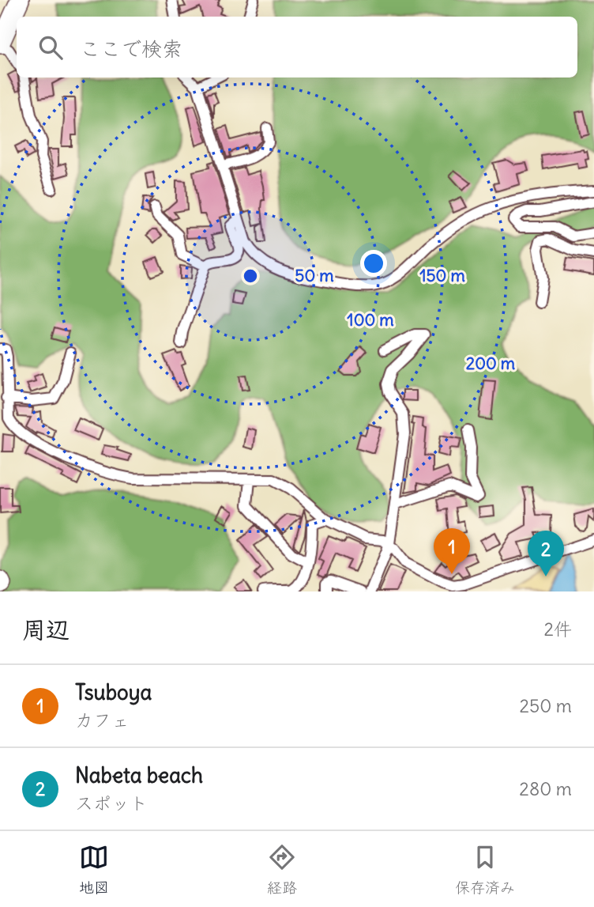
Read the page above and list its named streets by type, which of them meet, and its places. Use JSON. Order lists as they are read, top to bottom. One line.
{"page":{"search":"ここで検索","pins":["1","2"],"heading":["周辺","2件"],"list":[{"mark":"1","name":"Tsuboya","note":"カフェ","value":"250 m"},{"mark":"2","name":"Nabeta beach","note":"スポット","value":"280 m"}],"nav":["地図","経路","保存済み"]},"rings":["50 m","150 m","100 m","200 m"]}
